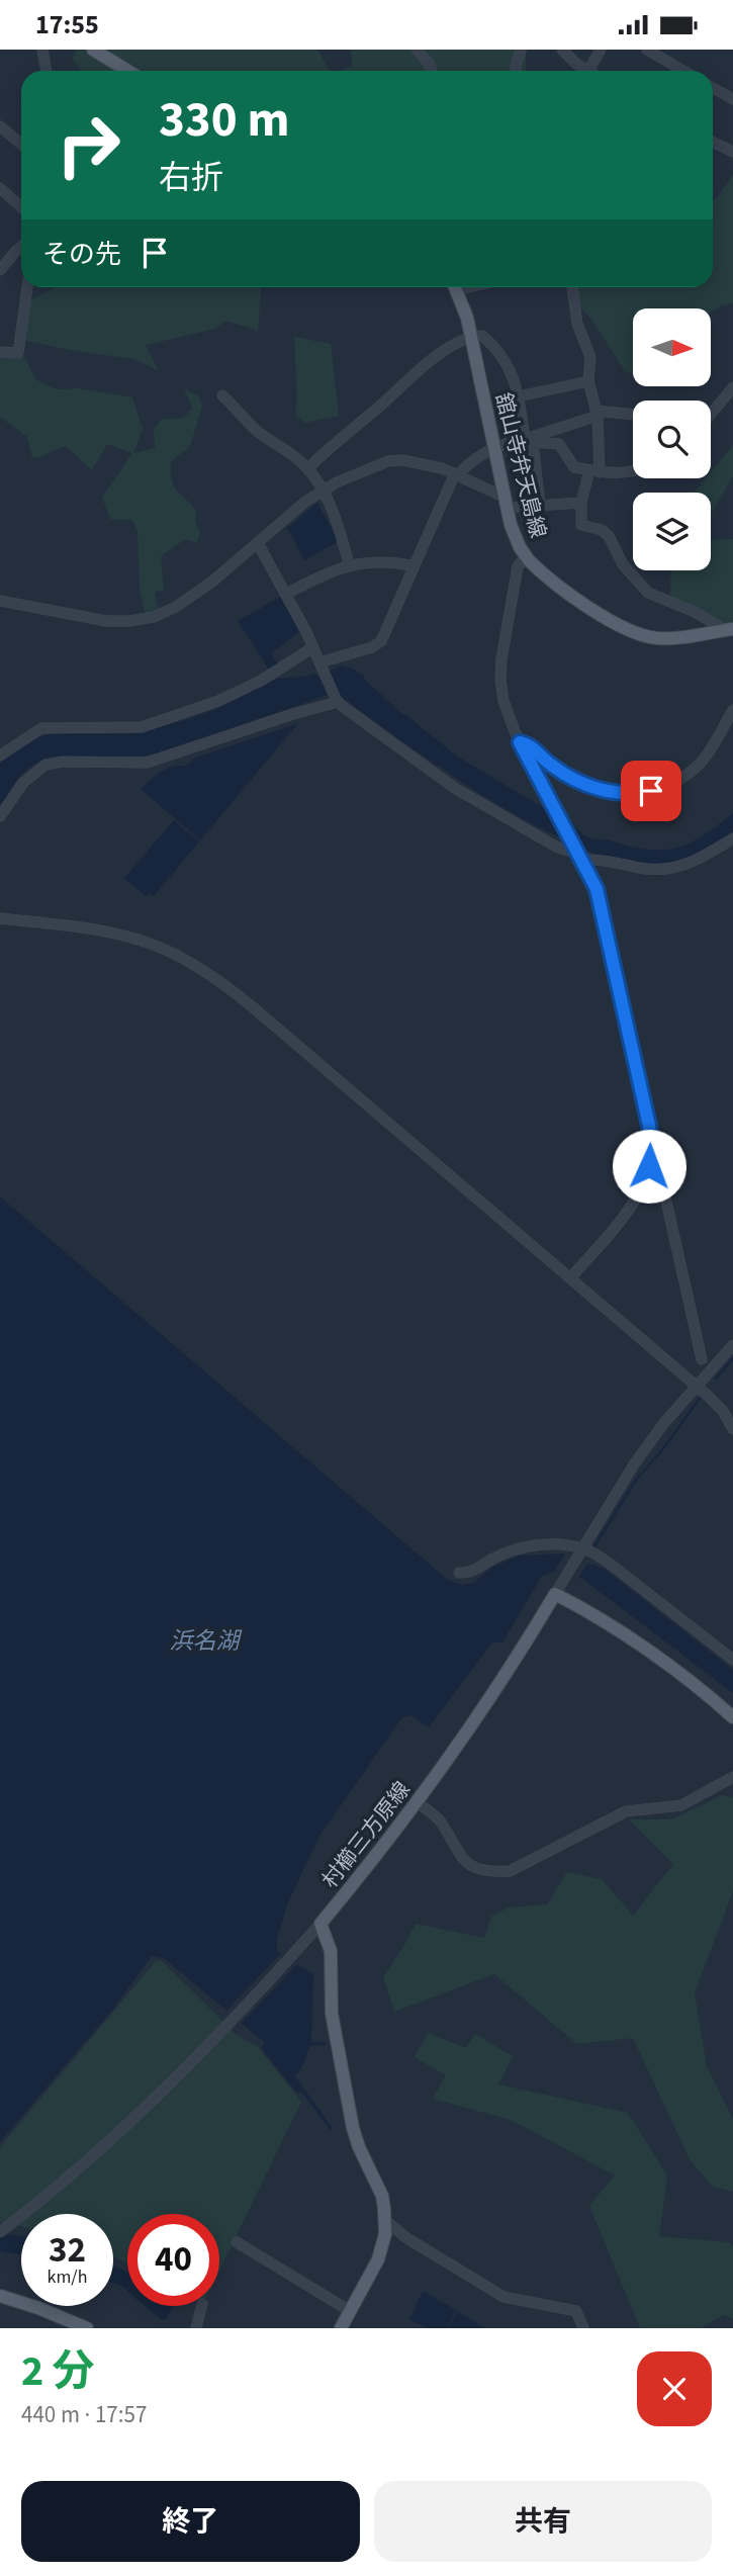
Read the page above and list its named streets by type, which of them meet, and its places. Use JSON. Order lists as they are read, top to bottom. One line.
{"streets":{"main road":["舘山寺弁天島線","村櫛三方原線"]},"water":["浜名湖"],"north":"right","page":{"status":"17:55","turn":["330 m","右折"],"then":"その先","speed":"32 km/h","limit":"40","heading":["2 分","440 m · 17:57"],"buttons":["終了","共有"]}}
